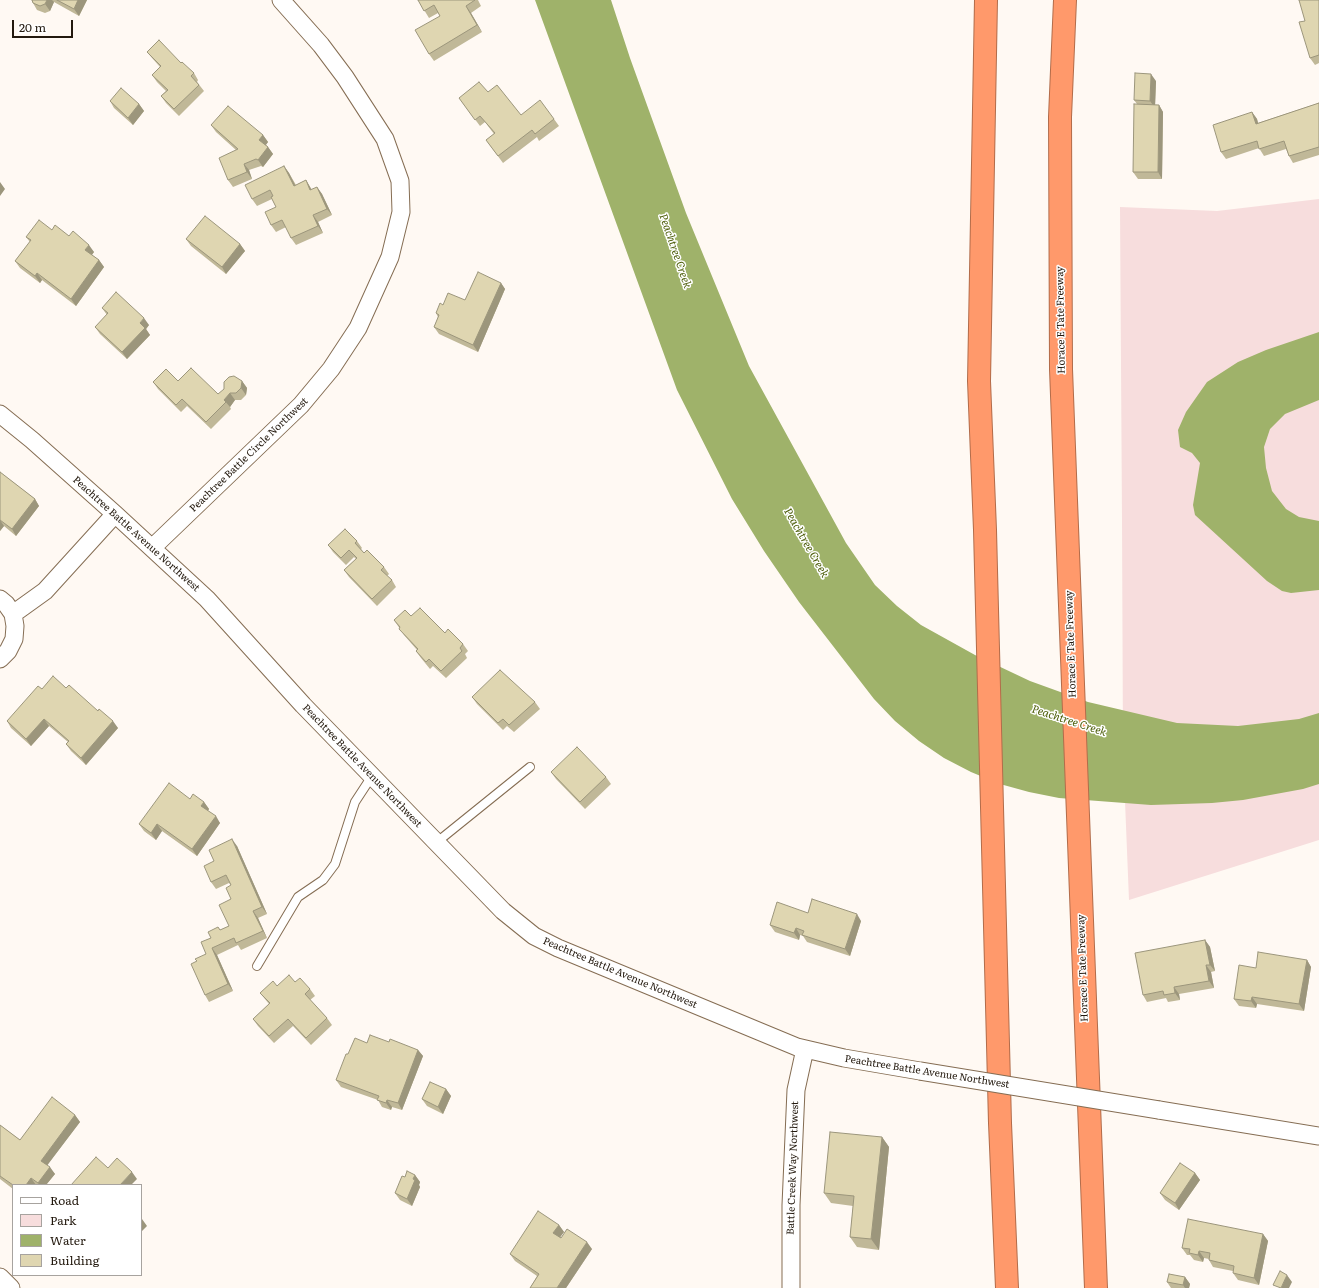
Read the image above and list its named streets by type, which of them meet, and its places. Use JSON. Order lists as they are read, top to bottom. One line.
{"streets":{"highway":["Horace E Tate Freeway"],"street":["Peachtree Battle Circle Northwest","Peachtree Battle Avenue Northwest","Battle Creek Way Northwest"]},"crossings":[["Peachtree Battle Circle Northwest","Peachtree Battle Avenue Northwest"],["Peachtree Battle Avenue Northwest","Battle Creek Way Northwest"]],"water":["Peachtree Creek"],"legend":["Road","Park","Water","Building"],"scale_bar":"20 m"}
